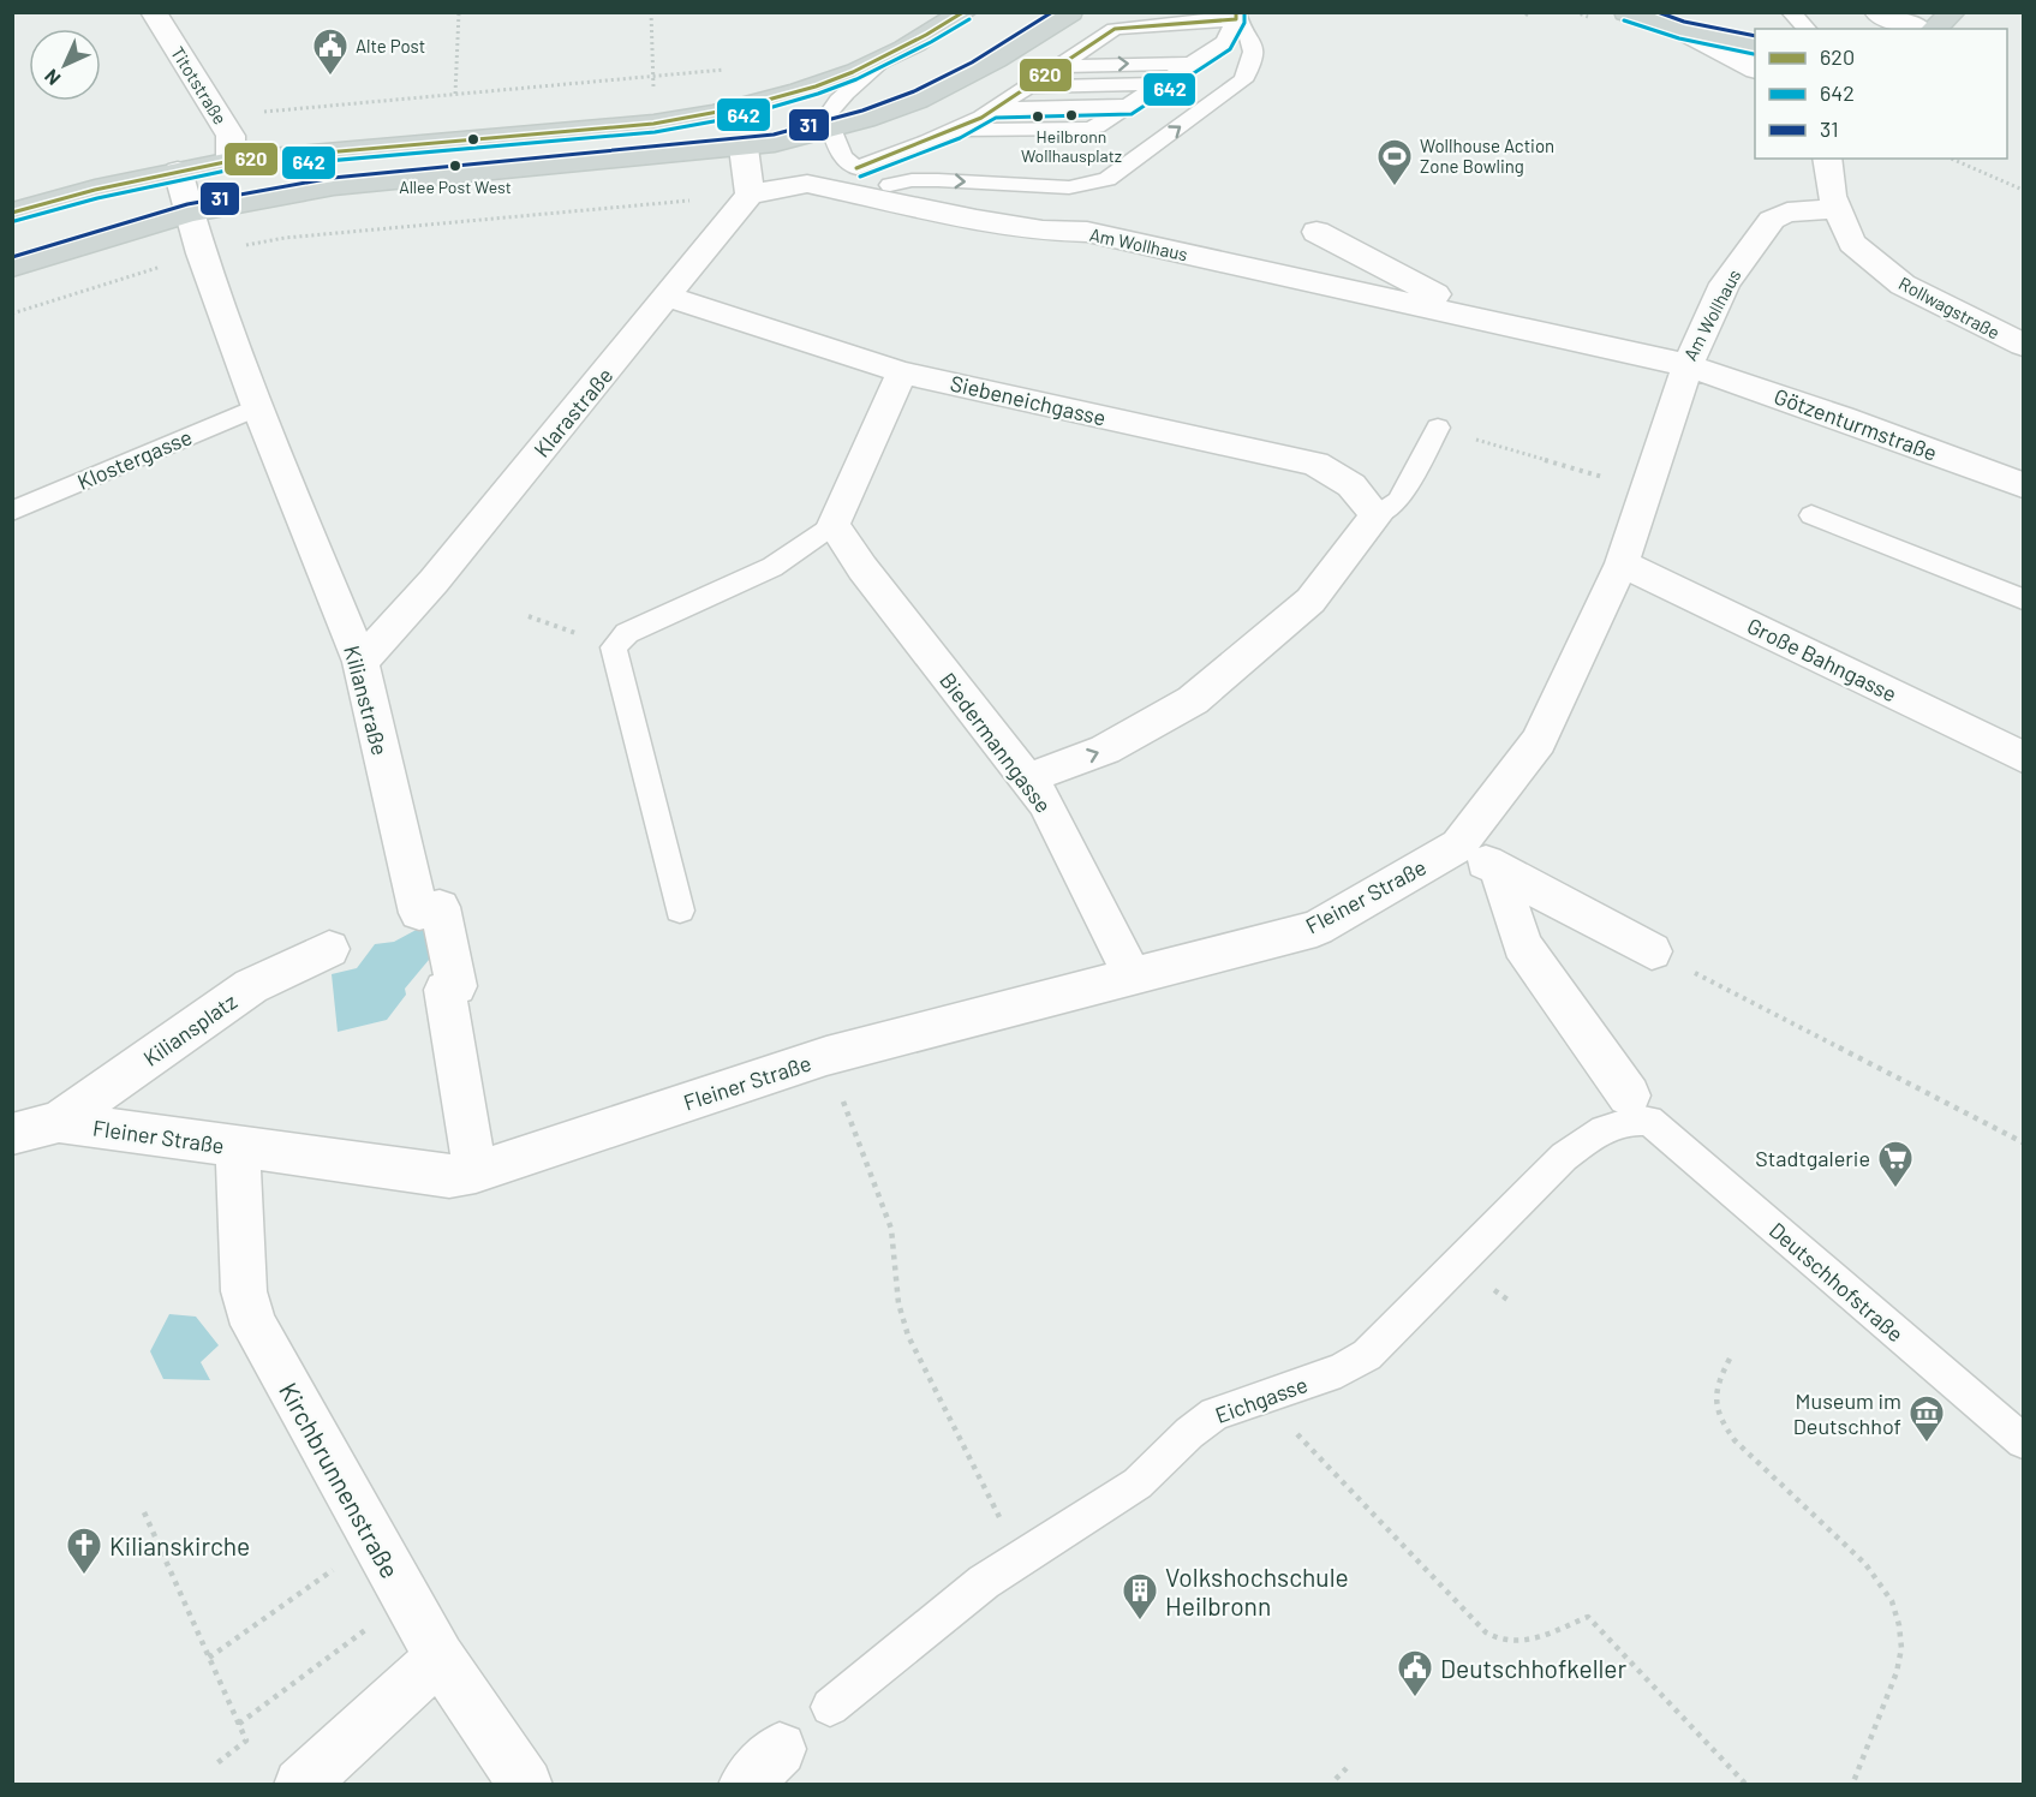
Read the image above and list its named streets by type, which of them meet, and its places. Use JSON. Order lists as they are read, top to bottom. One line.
{"streets":{"street":["Titotstraße","Am Wollhaus","Rollwagstraße","Siebeneichgasse","Klarastraße","Götzenturmstraße","Große Bahngasse","Kilianstraße","Biedermanngasse","Fleiner Straße","Kiliansplatz","Deutschhofstraße","Kirchbrunnenstraße"],"lane":["Klostergasse","Eichgasse"]},"crossings":[["Am Wollhaus","Rollwagstraße"],["Am Wollhaus","Klarastraße"],["Am Wollhaus","Götzenturmstraße"],["Am Wollhaus","Fleiner Straße"],["Siebeneichgasse","Klarastraße"],["Klarastraße","Kilianstraße"],["Götzenturmstraße","Fleiner Straße"],["Klostergasse","Kilianstraße"],["Große Bahngasse","Fleiner Straße"],["Kilianstraße","Fleiner Straße"],["Biedermanngasse","Fleiner Straße"],["Fleiner Straße","Kiliansplatz"],["Fleiner Straße","Kirchbrunnenstraße"],["Deutschhofstraße","Eichgasse"]],"places":{"public building":["Alte Post","Deutschhofkeller"],"other":["Heilbronn Wollhausplatz","Allee Post West"],"sports":["Wollhouse Action Zone Bowling"],"supermarket":["Stadtgalerie"],"museum":["Museum im Deutschhof"],"church":["Kilianskirche"],"building":["Volkshochschule Heilbronn"]},"lines":["transit line 620","transit line 642","transit line 31"],"legend":["620","642","31"],"north":"bottom left"}
